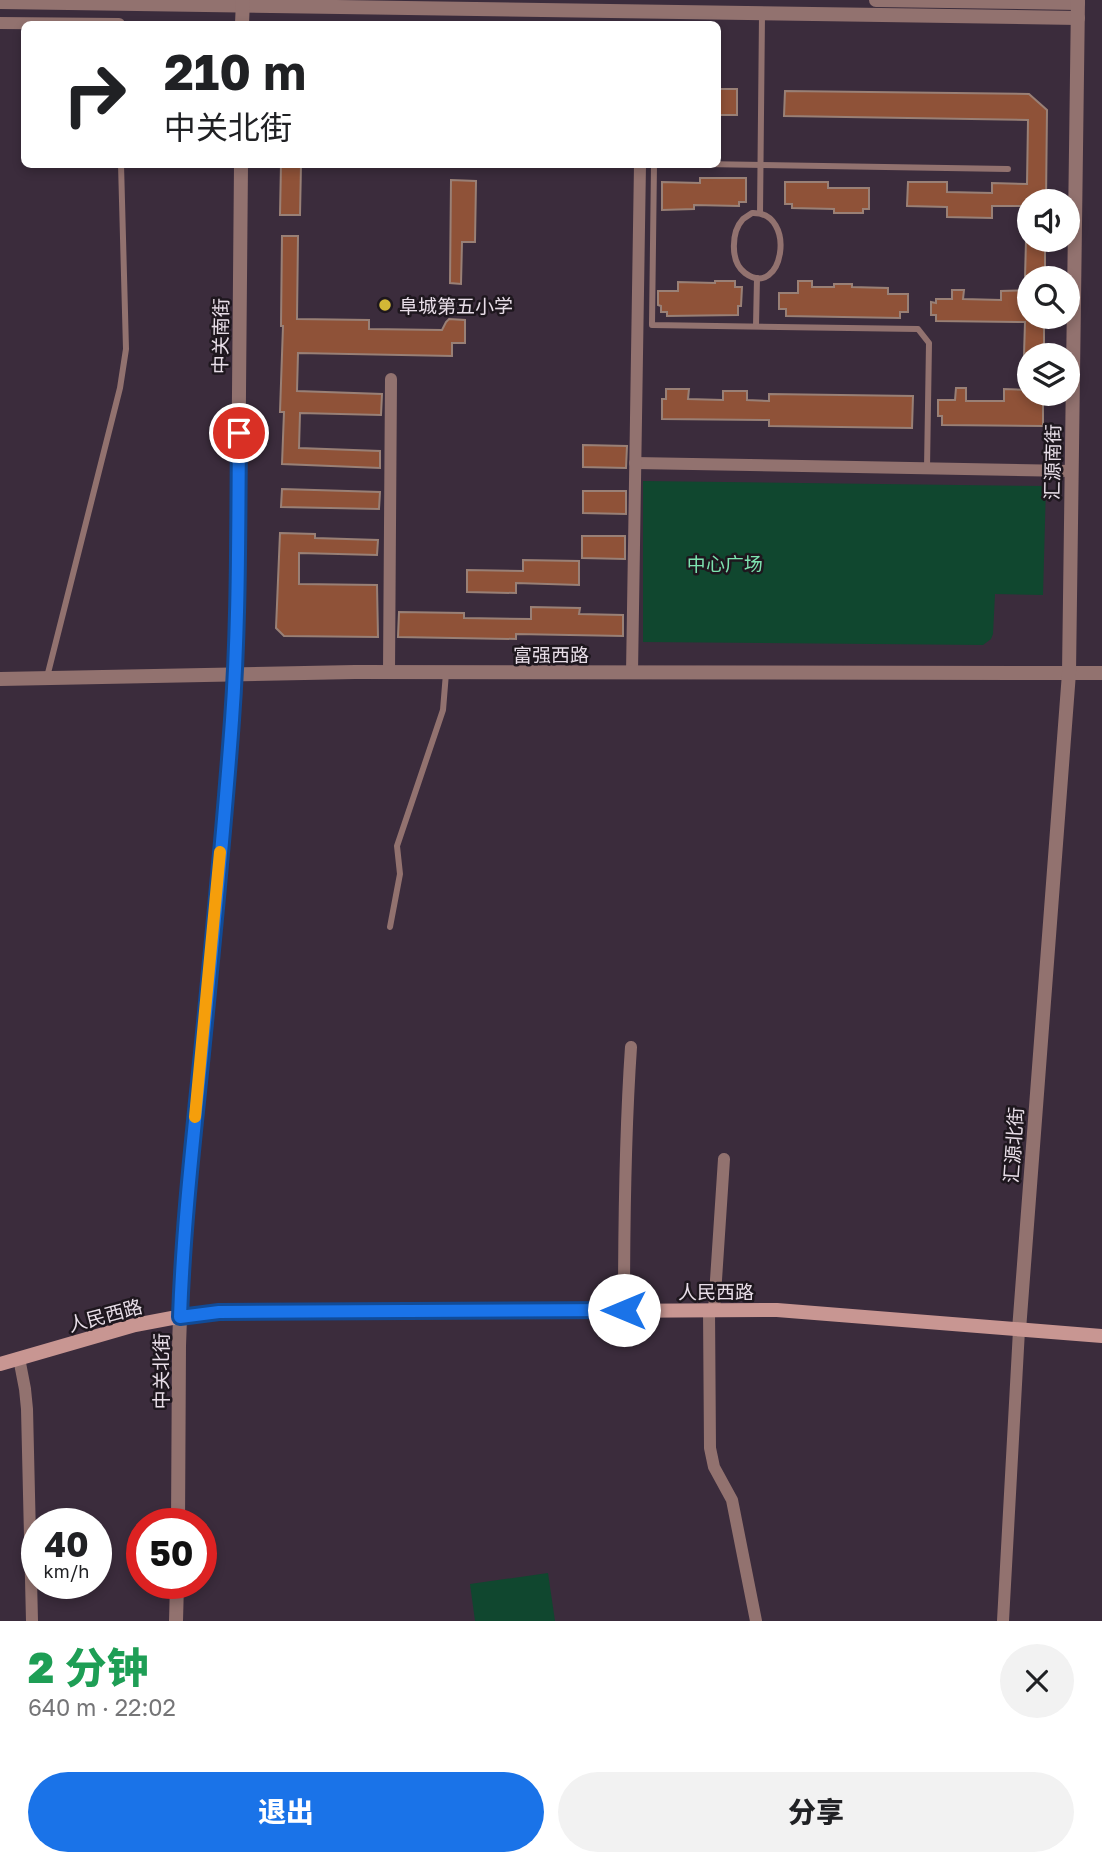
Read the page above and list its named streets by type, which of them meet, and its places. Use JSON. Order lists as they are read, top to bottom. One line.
{"streets":{"main road":["人民西路"],"street":["中关南街","汇源南街","富强西路","汇源北街","中关北街"]},"crossings":[["中关南街","富强西路"],["中关南街","中关北街"],["汇源南街","富强西路"],["汇源南街","汇源北街"],["富强西路","汇源北街"],["富强西路","中关北街"],["汇源北街","人民西路"],["人民西路","中关北街"]],"parks":["中心广场"],"places":["阜城第五小学"],"page":{"turn":["210 m","中关北街"],"speed":"40 km/h","limit":"50","heading":["2 分钟","640 m · 22:02"],"buttons":["退出","分享"]}}
